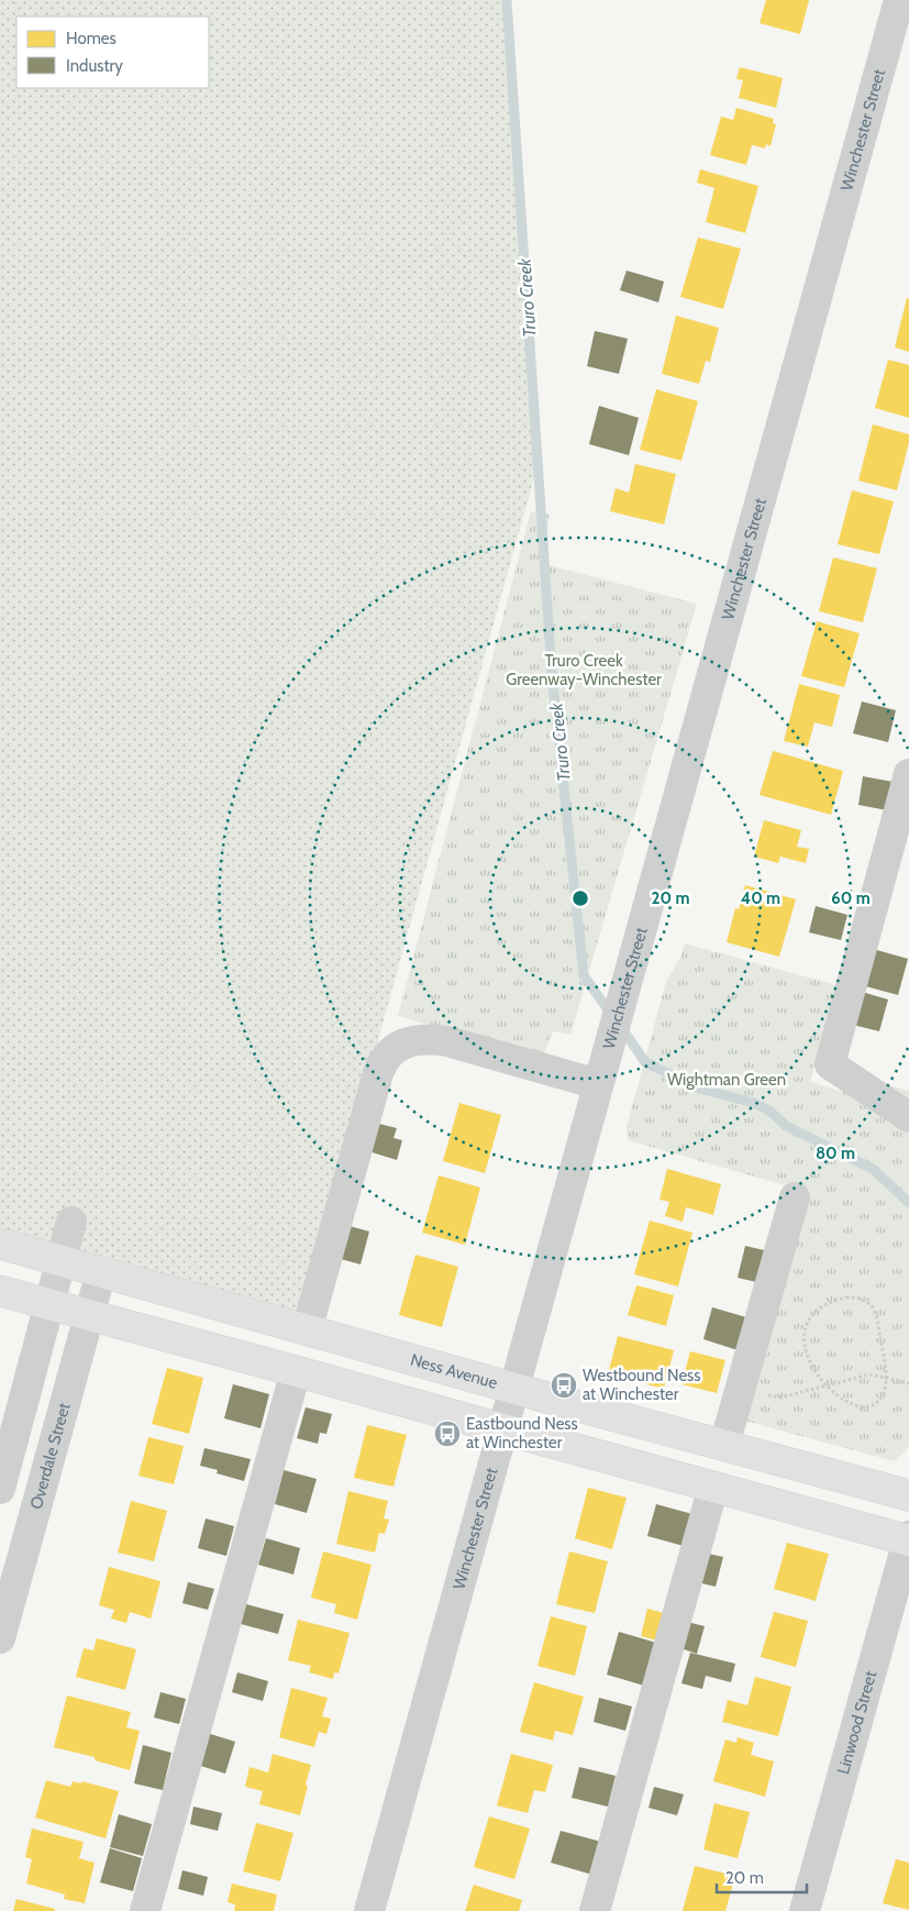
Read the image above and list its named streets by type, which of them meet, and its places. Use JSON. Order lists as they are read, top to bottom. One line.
{"streets":{"main road":["Ness Avenue"],"street":["Winchester Street","Overdale Street","Linwood Street"]},"crossings":[["Winchester Street","Ness Avenue"],["Ness Avenue","Overdale Street"]],"water":["Truro Creek"],"parks":["Truro Creek Greenway-Winchester","Wightman Green"],"places":{"bus stop":["Westbound Ness at Winchester","Eastbound Ness at Winchester"]},"legend":["Homes","Industry"],"scale_bar":"20 m","rings":["20 m","40 m","60 m","80 m"]}
